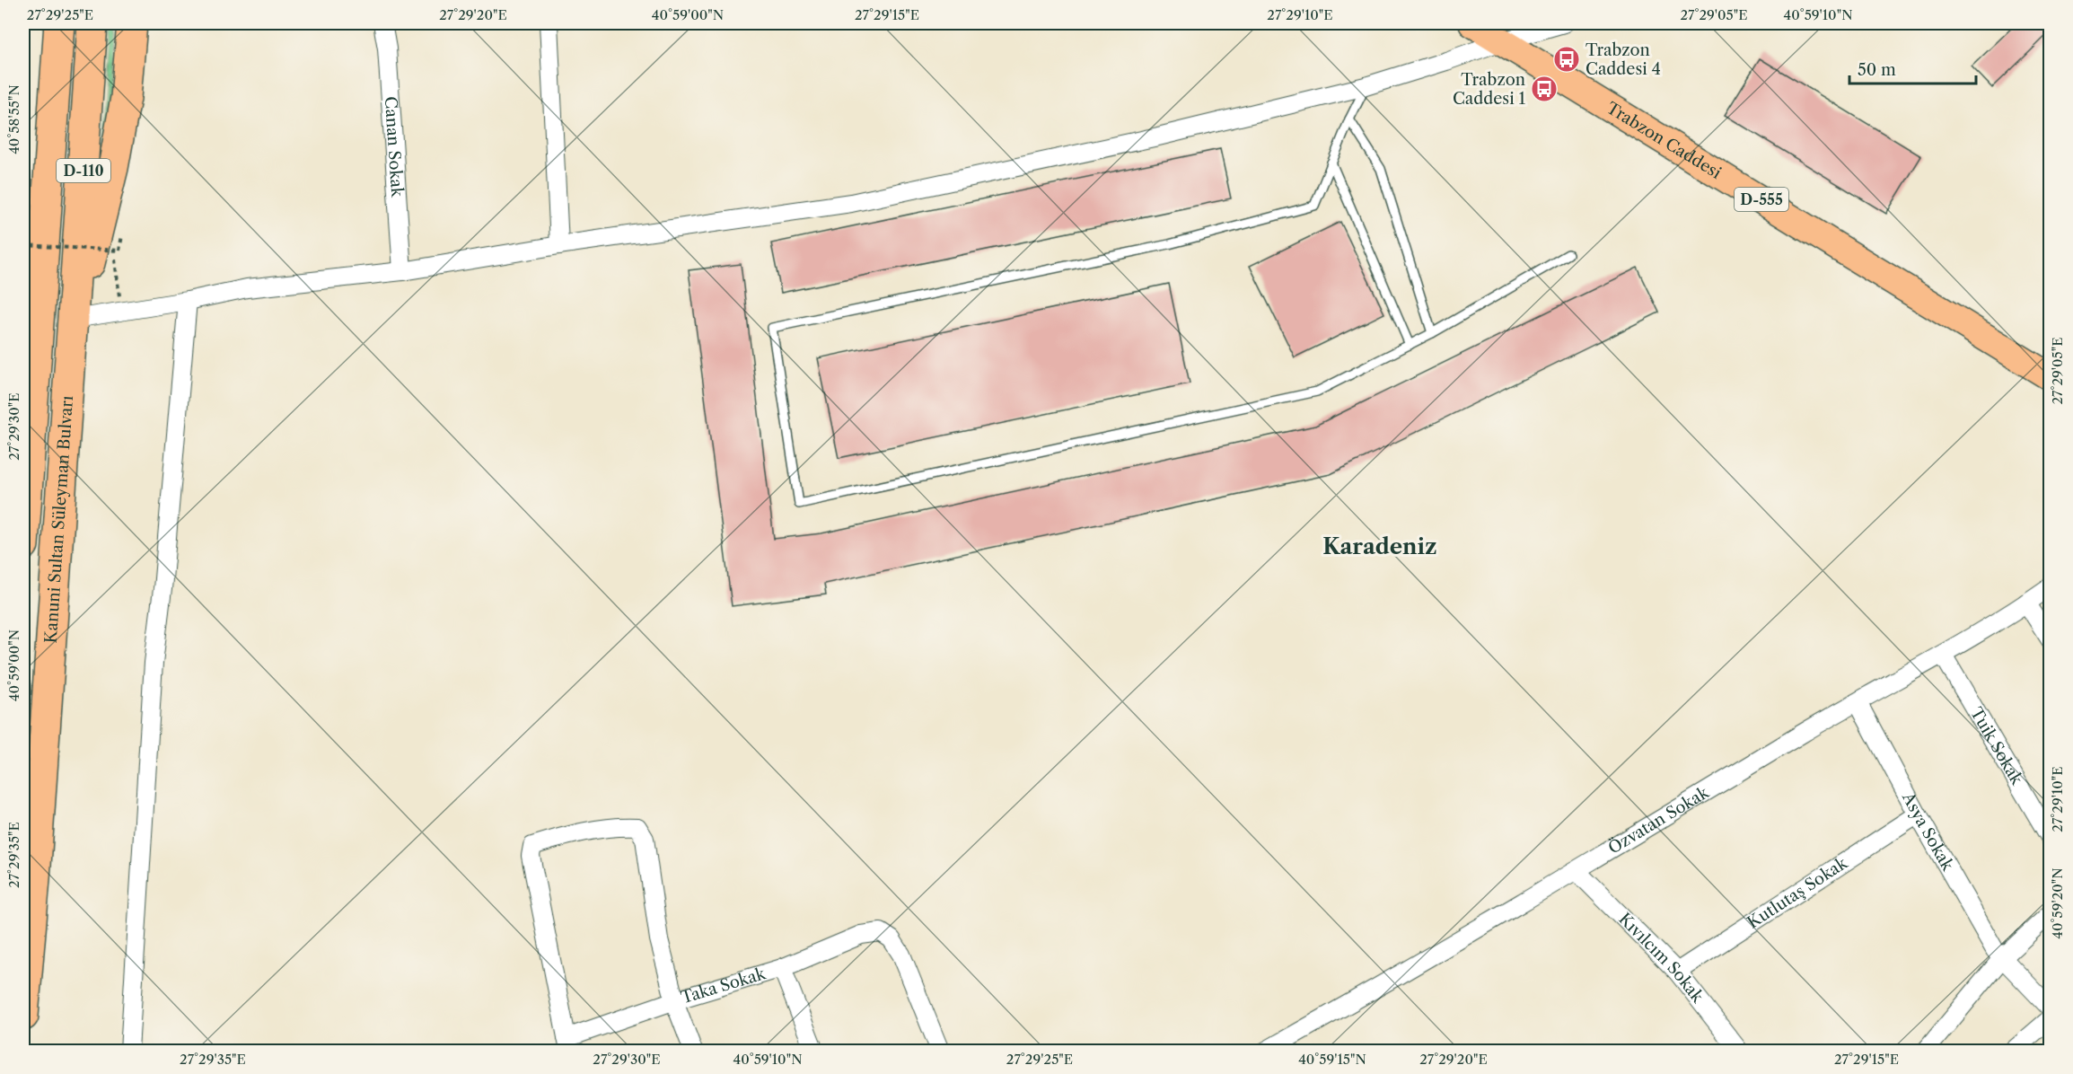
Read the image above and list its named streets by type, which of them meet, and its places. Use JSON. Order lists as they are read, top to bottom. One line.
{"streets":{"highway":["D-110","Kanuni Sultan Süleyman Bulvarı"],"main road":["Trabzon Caddesi","D-555"],"street":["Canan Sokak","Tuik Sokak","Özvatan Sokak","Asya Sokak","Kutlutaş Sokak","Kıvılcım Sokak","Taka Sokak"]},"crossings":[["Tuik Sokak","Özvatan Sokak"],["Özvatan Sokak","Asya Sokak"],["Özvatan Sokak","Kıvılcım Sokak"],["Asya Sokak","Kutlutaş Sokak"],["Kutlutaş Sokak","Kıvılcım Sokak"]],"districts":["Karadeniz"],"places":{"bus stop":["Trabzon Caddesi 4","Trabzon Caddesi 1"]},"scale_bar":"50 m","coordinates":["27°29'25\"E","27°29'20\"E","40°59'00\"N","27°29'15\"E","27°29'10\"E","27°29'05\"E","40°59'10\"N","40°58'55\"N","27°29'30\"E","27°29'35\"E","40°59'20\"N","40°59'15\"N"]}
